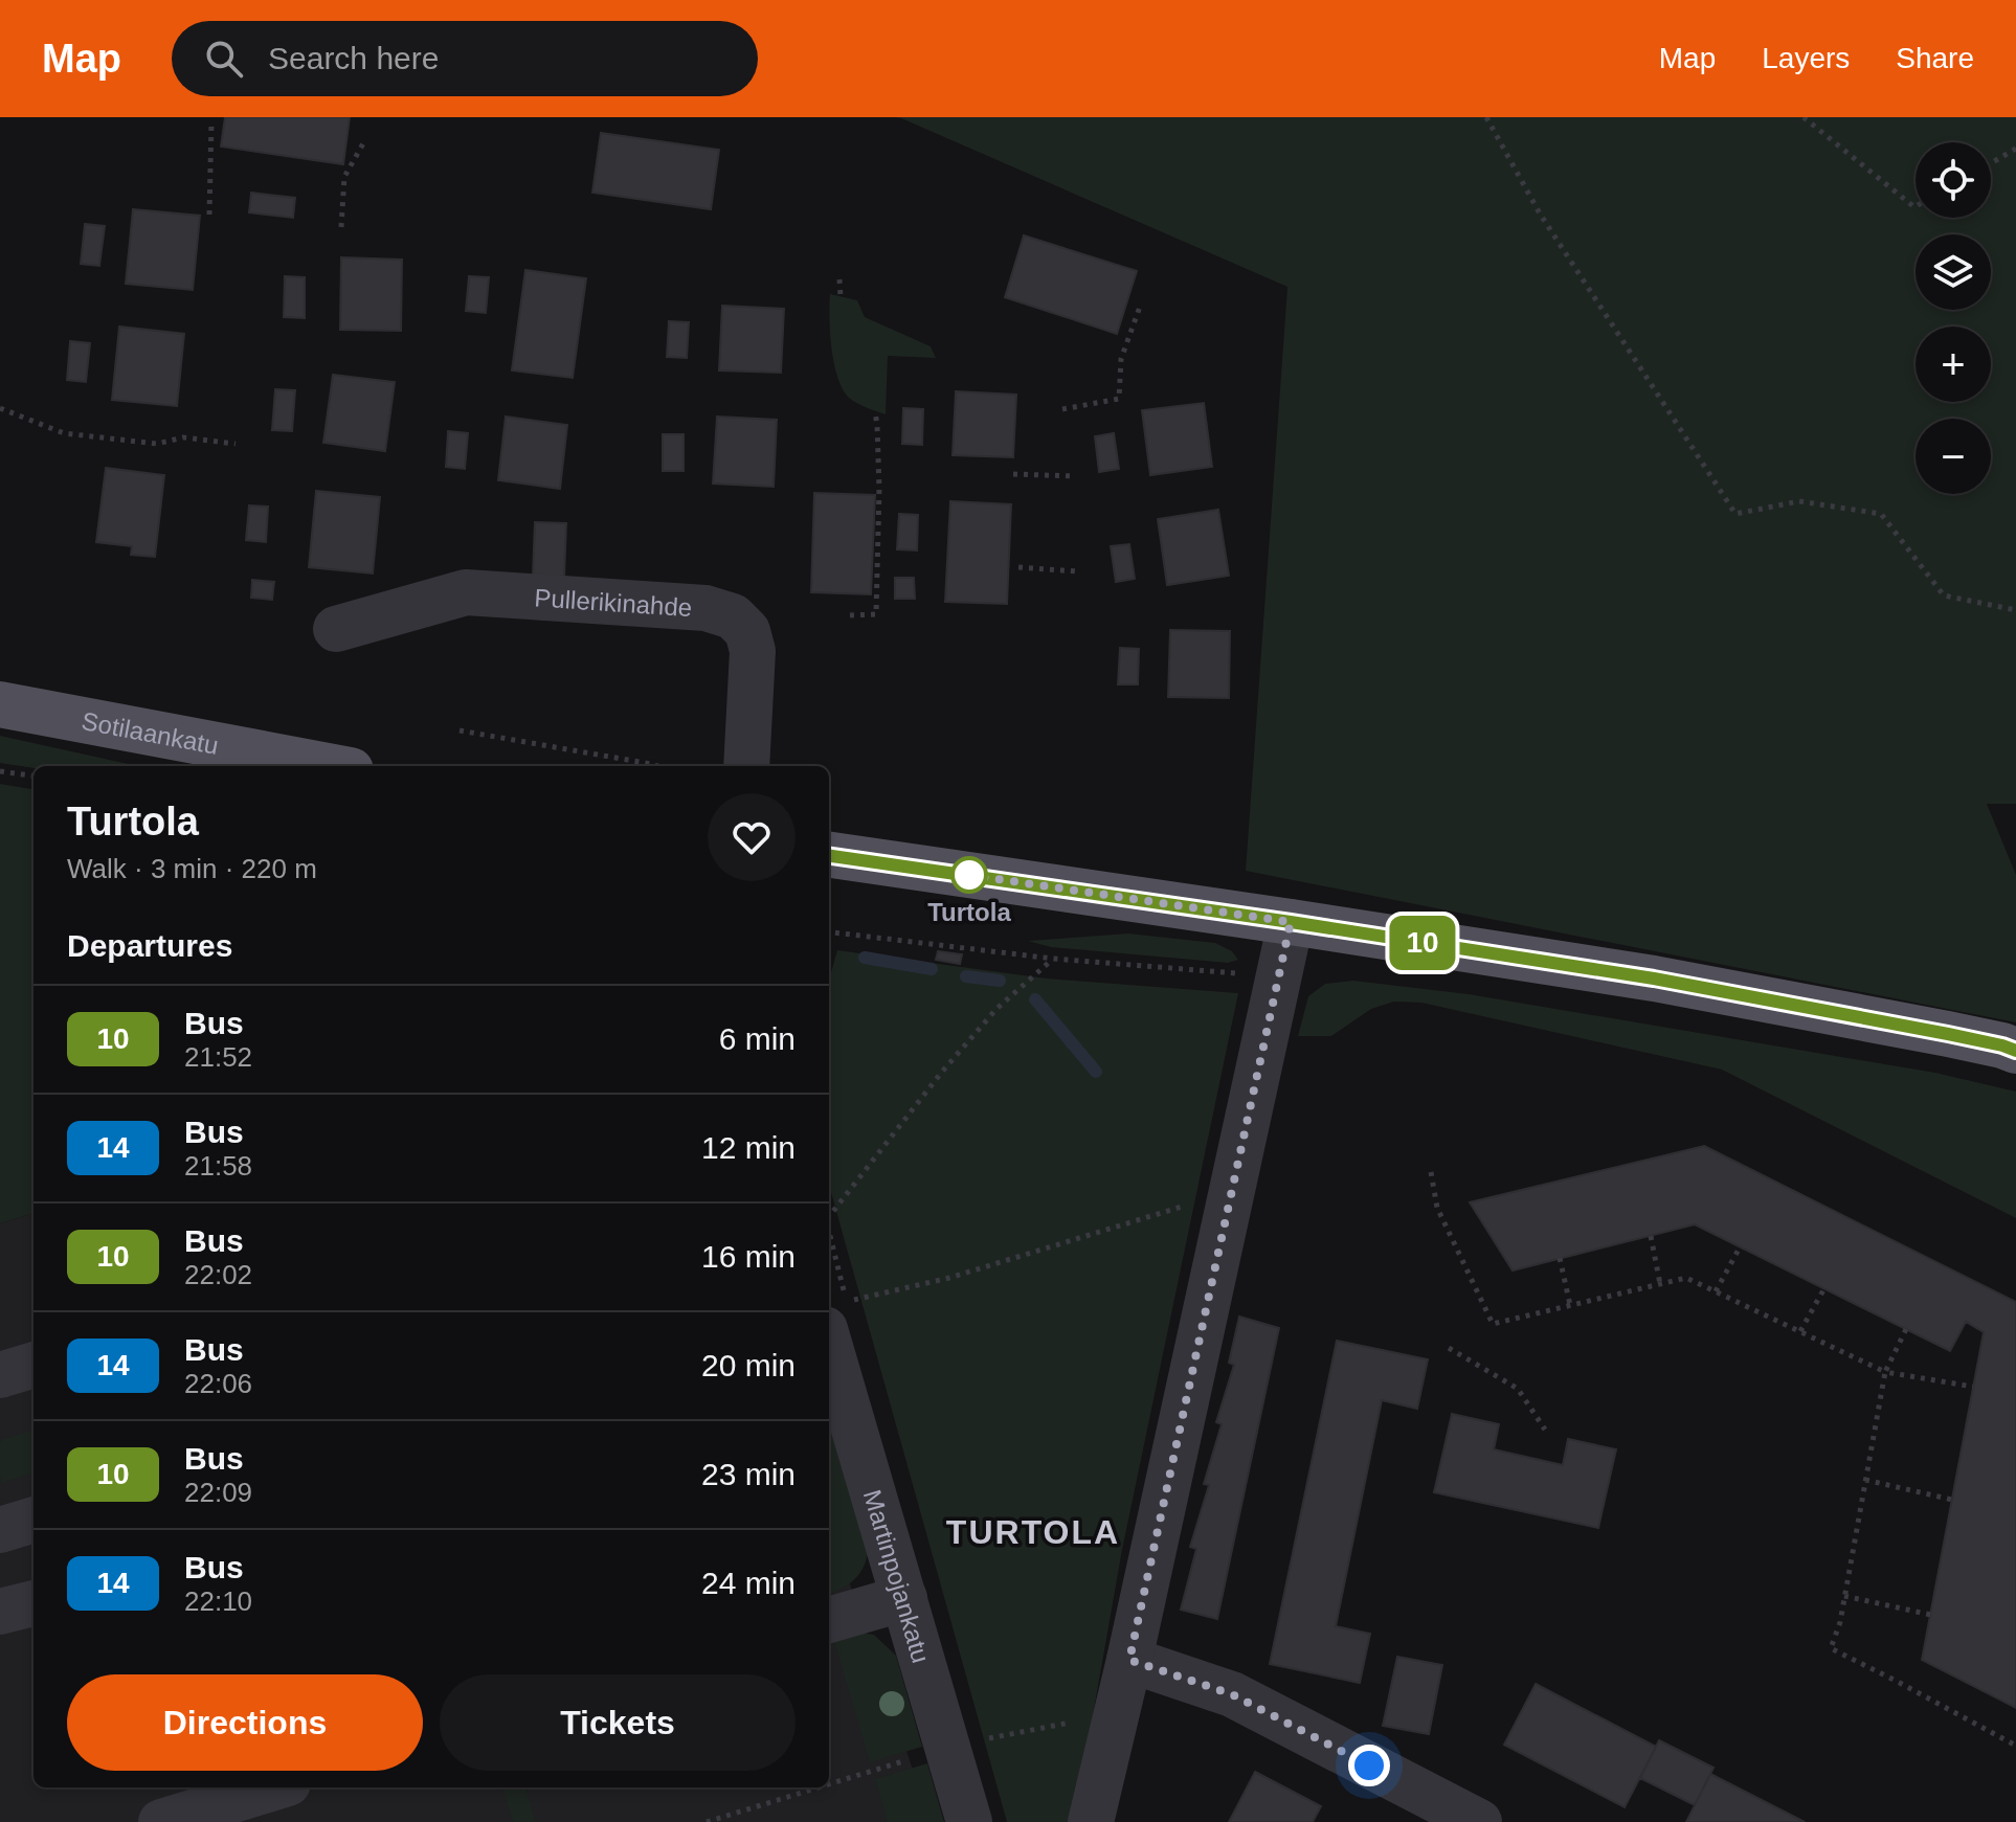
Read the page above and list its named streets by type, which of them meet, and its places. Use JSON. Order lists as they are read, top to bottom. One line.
{"streets":{"main road":["Sotilaankatu"],"street":["Pullerikinahde","Martinpojankatu"]},"districts":["TURTOLA"],"places":["Turtola"],"lines":["bus line 10"],"page":{"header":"Map","search":"Search here","nav":["Map","Layers","Share"],"on_map":"10","map_buttons":["+","−"],"heading":[["Turtola","Walk · 3 min · 220 m"],"Departures"],"list":[{"mark":"10","name":"Bus","note":"21:52","value":"6 min"},{"mark":"14","name":"Bus","note":"21:58","value":"12 min"},{"mark":"10","name":"Bus","note":"22:02","value":"16 min"},{"mark":"14","name":"Bus","note":"22:06","value":"20 min"},{"mark":"10","name":"Bus","note":"22:09","value":"23 min"},{"mark":"14","name":"Bus","note":"22:10","value":"24 min"}],"buttons":["Directions","Tickets"]}}
